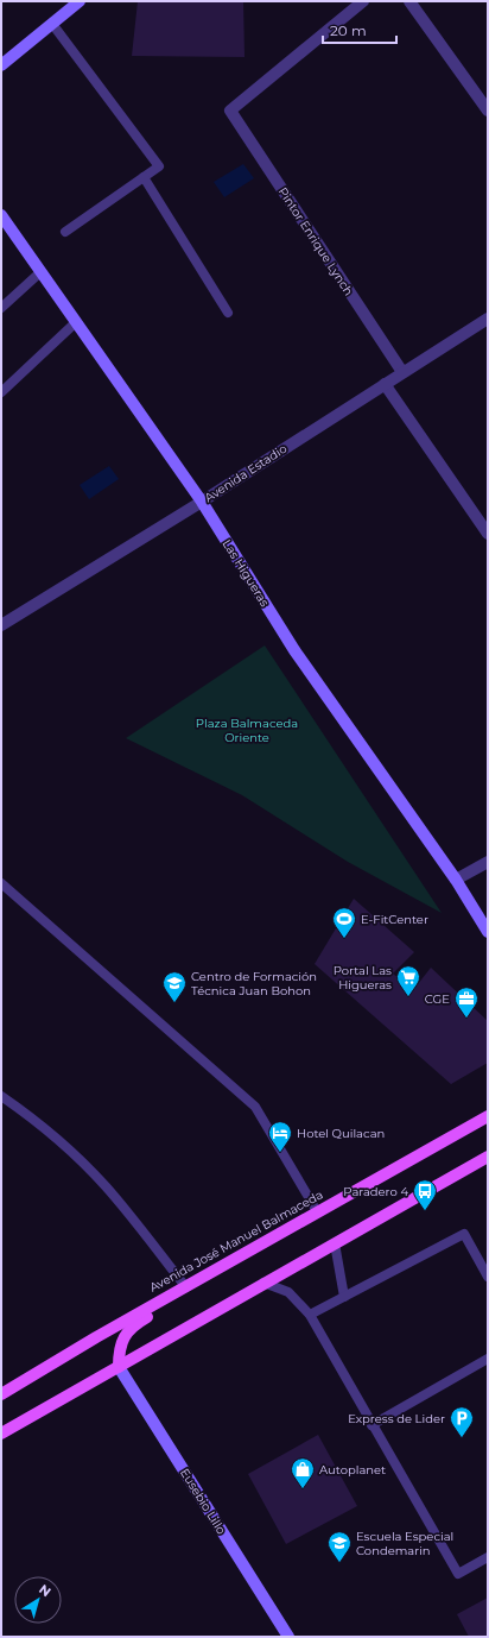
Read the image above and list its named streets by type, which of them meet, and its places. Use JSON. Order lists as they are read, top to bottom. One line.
{"streets":{"main road":["Las Higueras","Avenida José Manuel Balmaceda","Eusebio Lillo"],"street":["Pintor Enrique Lynch","Avenida Estadio"]},"crossings":[["Pintor Enrique Lynch","Avenida Estadio"],["Avenida Estadio","Las Higueras"]],"parks":["Plaza Balmaceda Oriente"],"places":{"sports":["E-FitCenter"],"supermarket":["Portal Las Higueras"],"school or university":["Centro de Formación Técnica Juan Bohon","Escuela Especial Condemarin"],"office":["CGE"],"hotel":["Hotel Quilacan"],"bus stop":["Paradero 4"],"parking":["Express de Lider"],"shop":["Autoplanet"]},"scale_bar":"20 m","north":"top right"}
